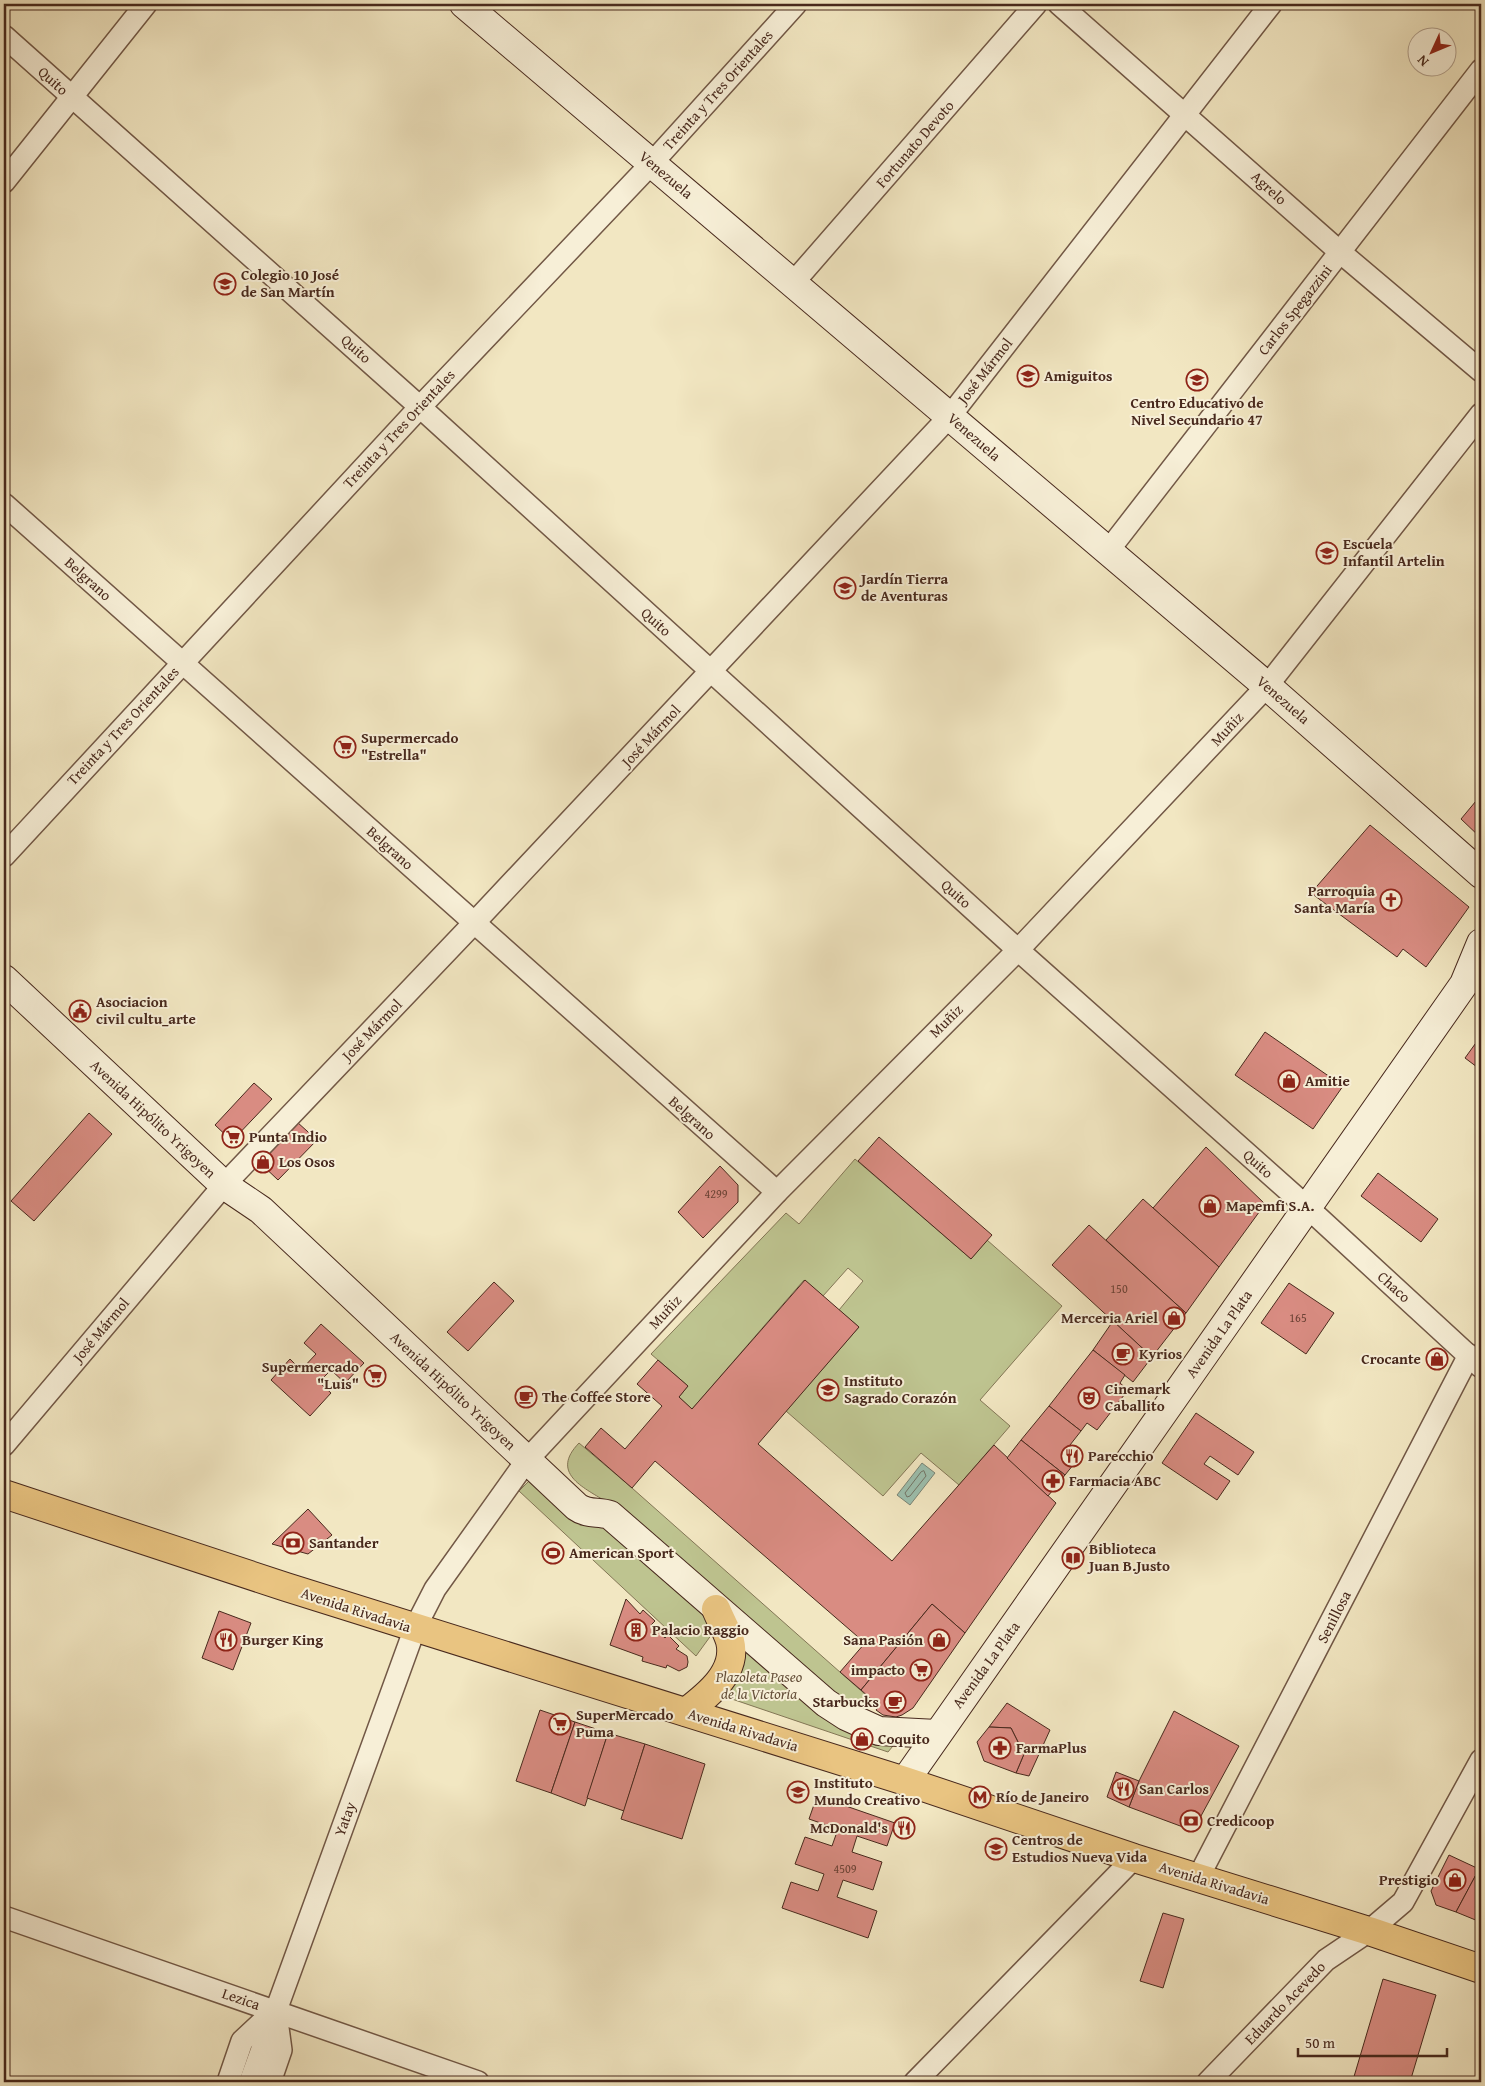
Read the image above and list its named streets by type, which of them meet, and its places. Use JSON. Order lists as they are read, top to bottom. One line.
{"streets":{"main road":["Venezuela","Avenida Hipólito Yrigoyen","Avenida La Plata","Avenida Rivadavia"],"street":["Quito","Treinta y Tres Orientales","Fortunato Devoto","Agrelo","Carlos Spegazzini","José Mármol","Belgrano","Muñiz","Chaco","Senillosa","Yatay","Lezica","Eduardo Acevedo"]},"crossings":[["Quito","Treinta y Tres Orientales"],["Quito","José Mármol"],["Quito","Muñiz"],["Quito","Chaco"],["Quito","Avenida La Plata"],["Treinta y Tres Orientales","Venezuela"],["Treinta y Tres Orientales","Belgrano"],["Fortunato Devoto","Venezuela"],["Venezuela","Carlos Spegazzini"],["Venezuela","José Mármol"],["Venezuela","Muñiz"],["Agrelo","Carlos Spegazzini"],["Agrelo","José Mármol"],["José Mármol","Belgrano"],["José Mármol","Avenida Hipólito Yrigoyen"],["Belgrano","Muñiz"],["Muñiz","Avenida Hipólito Yrigoyen"],["Muñiz","Avenida Rivadavia"],["Muñiz","Yatay"],["Avenida Hipólito Yrigoyen","Avenida La Plata"],["Chaco","Avenida La Plata"],["Chaco","Senillosa"],["Avenida La Plata","Avenida Rivadavia"],["Avenida Rivadavia","Senillosa"],["Avenida Rivadavia","Yatay"],["Avenida Rivadavia","Eduardo Acevedo"],["Yatay","Lezica"]],"parks":["Plazoleta Paseo de la Victoria"],"places":{"school or university":["Colegio 10 José de San Martín","Amiguitos","Centro Educativo de Nivel Secundario 47","Escuela Infantil Artelin","Jardín Tierra de Aventuras","Instituto Sagrado Corazón","Instituto Mundo Creativo","Centros de Estudios Nueva Vida"],"supermarket":["Supermercado \"Estrella\"","Punta Indio","Supermercado \"Luis\"","impacto","SuperMercado Puma"],"church":["Parroquia Santa María"],"public building":["Asociacion civil cultu_arte"],"shop":["Amitie","Los Osos","Mapemfi S.A.","Merceria Ariel","Crocante","Sana Pasión","Coquito","Prestigio"],"cafe":["Kyrios","The Coffee Store","Starbucks"],"theatre":["Cinemark Caballito"],"restaurant":["Parecchio","Burger King","San Carlos","McDonald's"],"pharmacy":["Farmacia ABC","FarmaPlus"],"bank":["Santander","Credicoop"],"sports":["American Sport"],"library":["Biblioteca Juan B.Justo"],"building":["Palacio Raggio"],"metro station":["Río de Janeiro"]},"house_numbers":["4299","150","165","4509"],"scale_bar":"50 m","north":"bottom left"}
